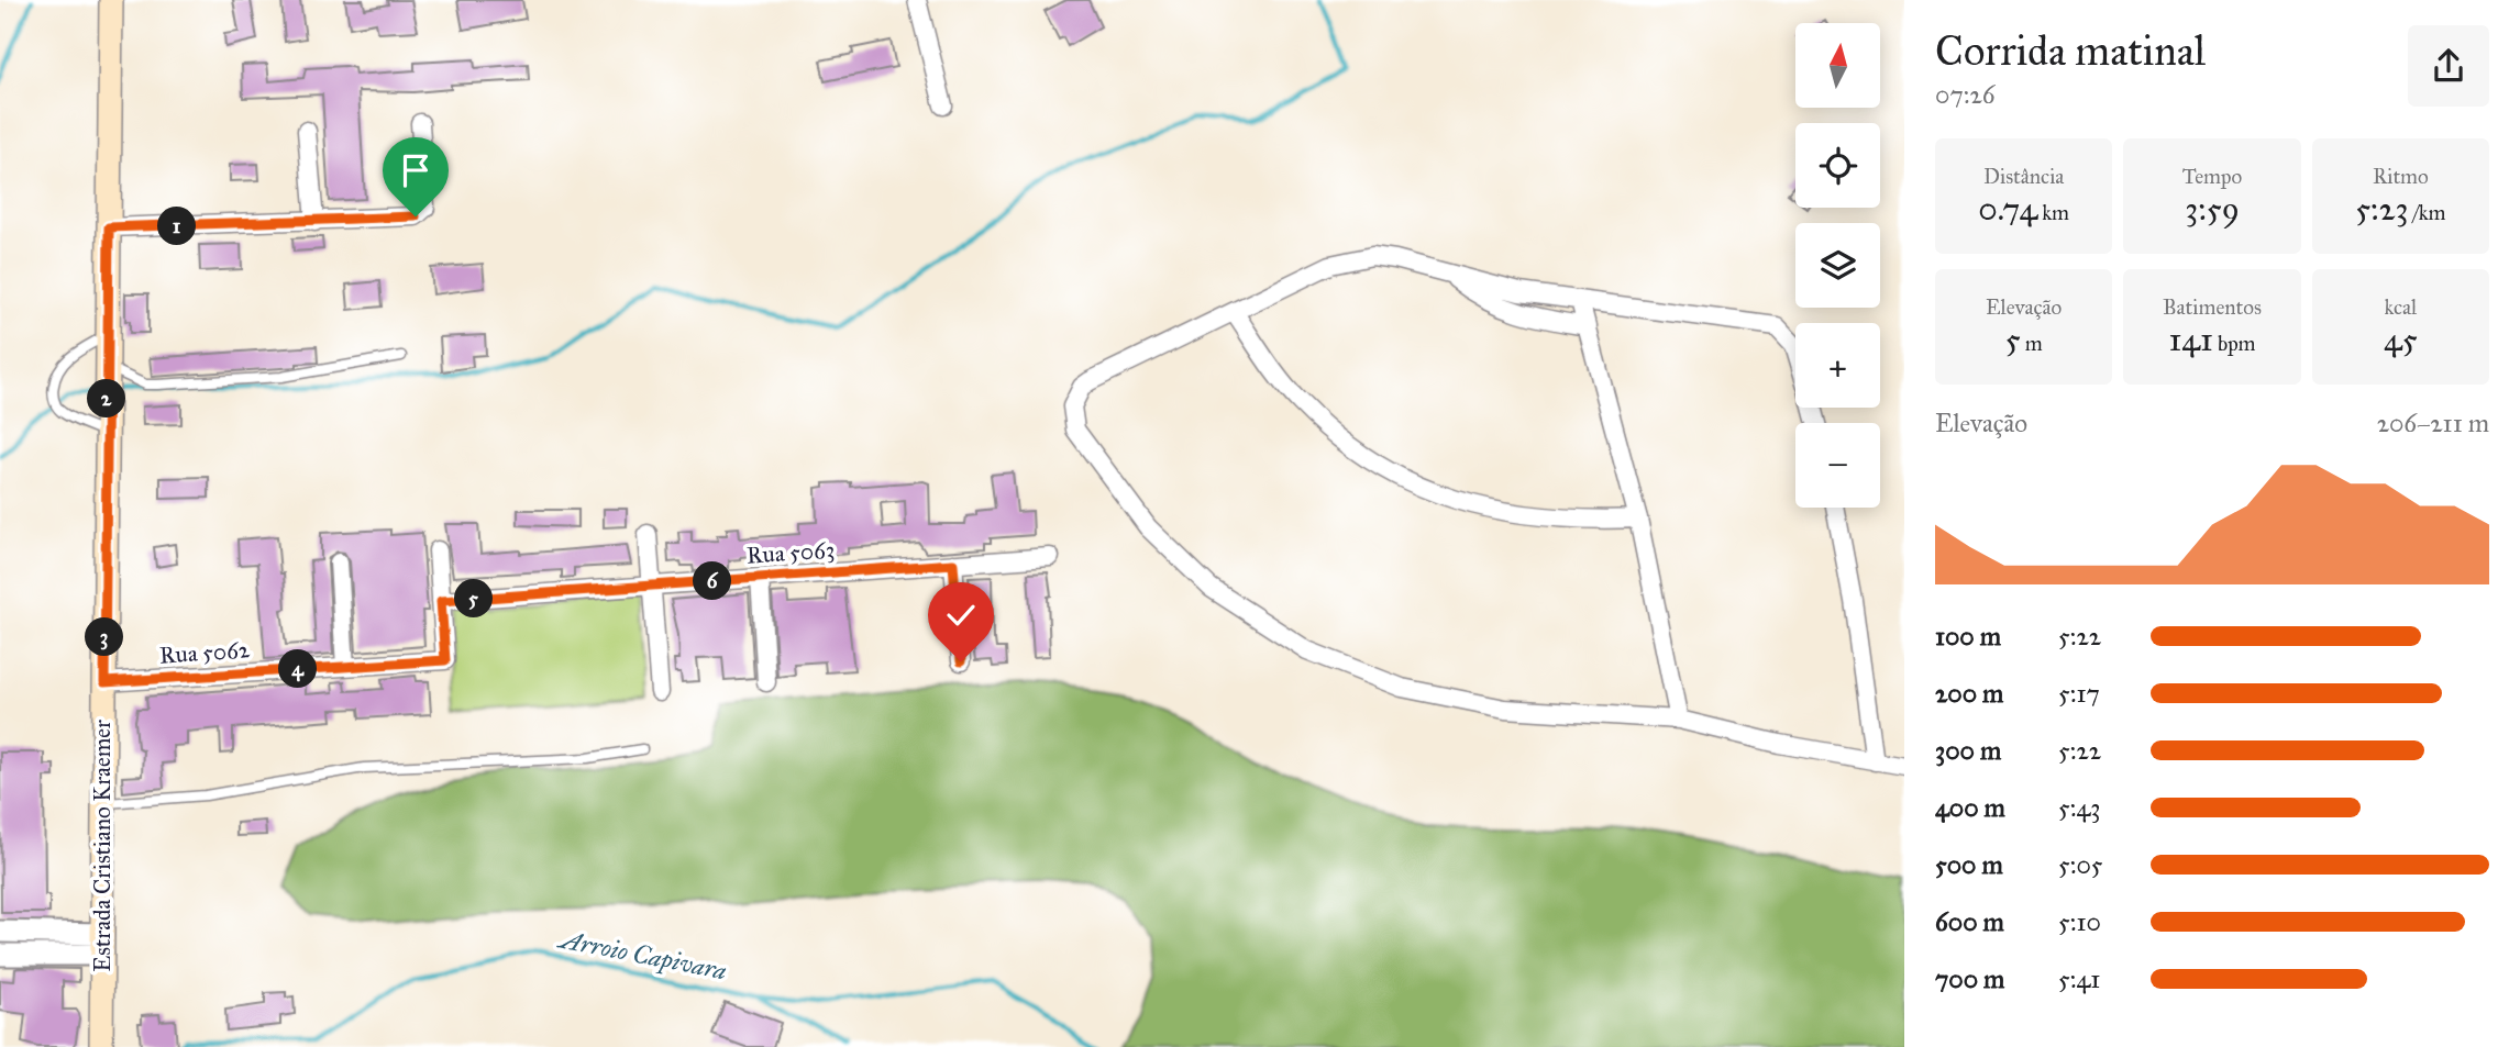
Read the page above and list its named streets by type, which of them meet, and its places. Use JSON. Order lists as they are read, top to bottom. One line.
{"streets":{"main road":["Estrada Cristiano Kraemer"],"street":["Rua 5063","Rua 5062"]},"crossings":[["Rua 5063","Rua 5062"],["Rua 5062","Estrada Cristiano Kraemer"]],"water":["Arroio Capivara"],"north":"top","page":{"heading":["Corrida matinal","07:26"],"map_buttons":["+","−"],"stats":[["Distância","0.74 km"],["Tempo","3:59"],["Ritmo","5:23 /km"],["Elevação","5 m"],["Batimentos","141 bpm"],["kcal","45"]],"pins":["1","2","6","5","3","4"],"chart":["Elevação","206–211 m"],"list":[{"name":"100 m","note":"5:22"},{"name":"200 m","note":"5:17"},{"name":"300 m","note":"5:22"},{"name":"400 m","note":"5:43"},{"name":"500 m","note":"5:05"},{"name":"600 m","note":"5:10"},{"name":"700 m","note":"5:41"}]}}
